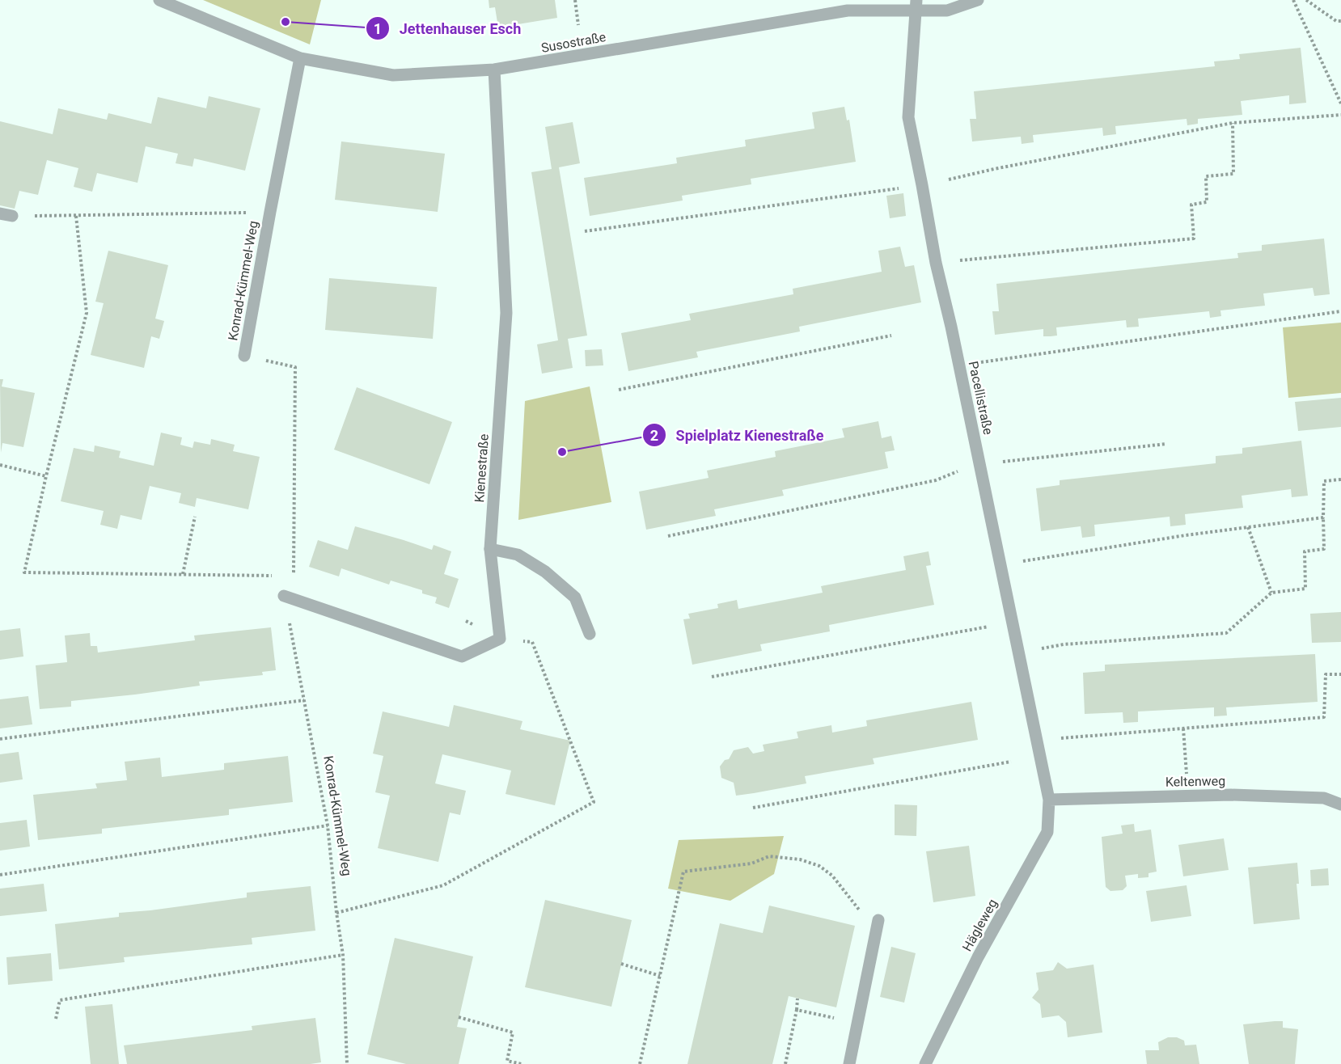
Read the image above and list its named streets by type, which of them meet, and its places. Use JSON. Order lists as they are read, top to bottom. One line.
{"streets":{"street":["Susostraße","Konrad-Kümmel-Weg","Pacellistraße","Kienestraße","Keltenweg","Hägleweg"]},"crossings":[["Susostraße","Konrad-Kümmel-Weg"],["Susostraße","Pacellistraße"],["Susostraße","Kienestraße"],["Pacellistraße","Keltenweg"],["Pacellistraße","Hägleweg"],["Keltenweg","Hägleweg"]],"places":["Jettenhauser Esch","Spielplatz Kienestraße"]}
